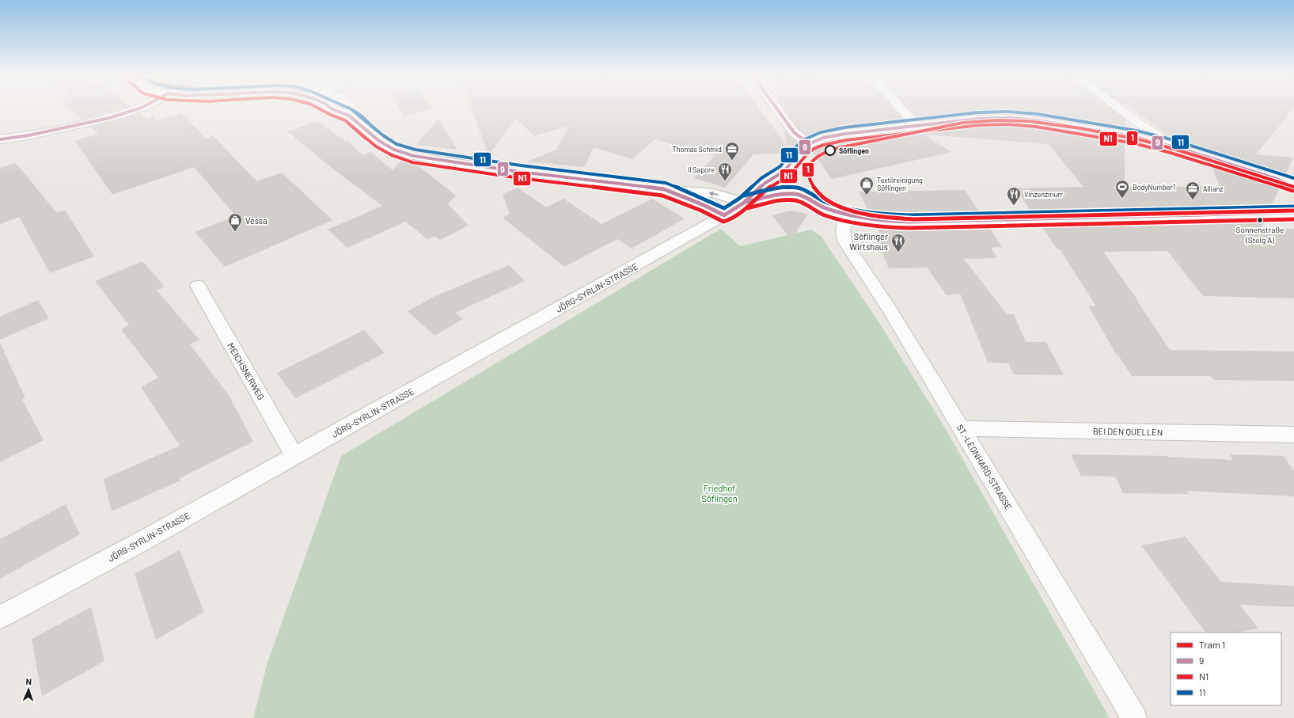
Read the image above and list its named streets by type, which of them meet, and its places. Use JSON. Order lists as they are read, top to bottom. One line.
{"streets":{"street":["JÖRG-SYRLIN-STRASSE","MEICHSNERWEG","BEI DEN QUELLEN","ST.-LEONHARD-STRASSE"]},"crossings":[["JÖRG-SYRLIN-STRASSE","MEICHSNERWEG"],["BEI DEN QUELLEN","ST.-LEONHARD-STRASSE"]],"parks":["Friedhof Söflingen"],"places":{"other":["Söflingen","Sonnenstraße (Steig A)"],"office":["Thomas Schmid","Allianz"],"restaurant":["Il Sapore","Vinzenzmurr","Söflinger Wirtshaus"],"shop":["Textilreinigung Söflingen","Vessa"],"sports":["BodyNumber1"]},"lines":["transit line 9","transit line N1","transit line 11","tram line 1"],"legend":["Tram 1","9","N1","11"],"north":"top"}
